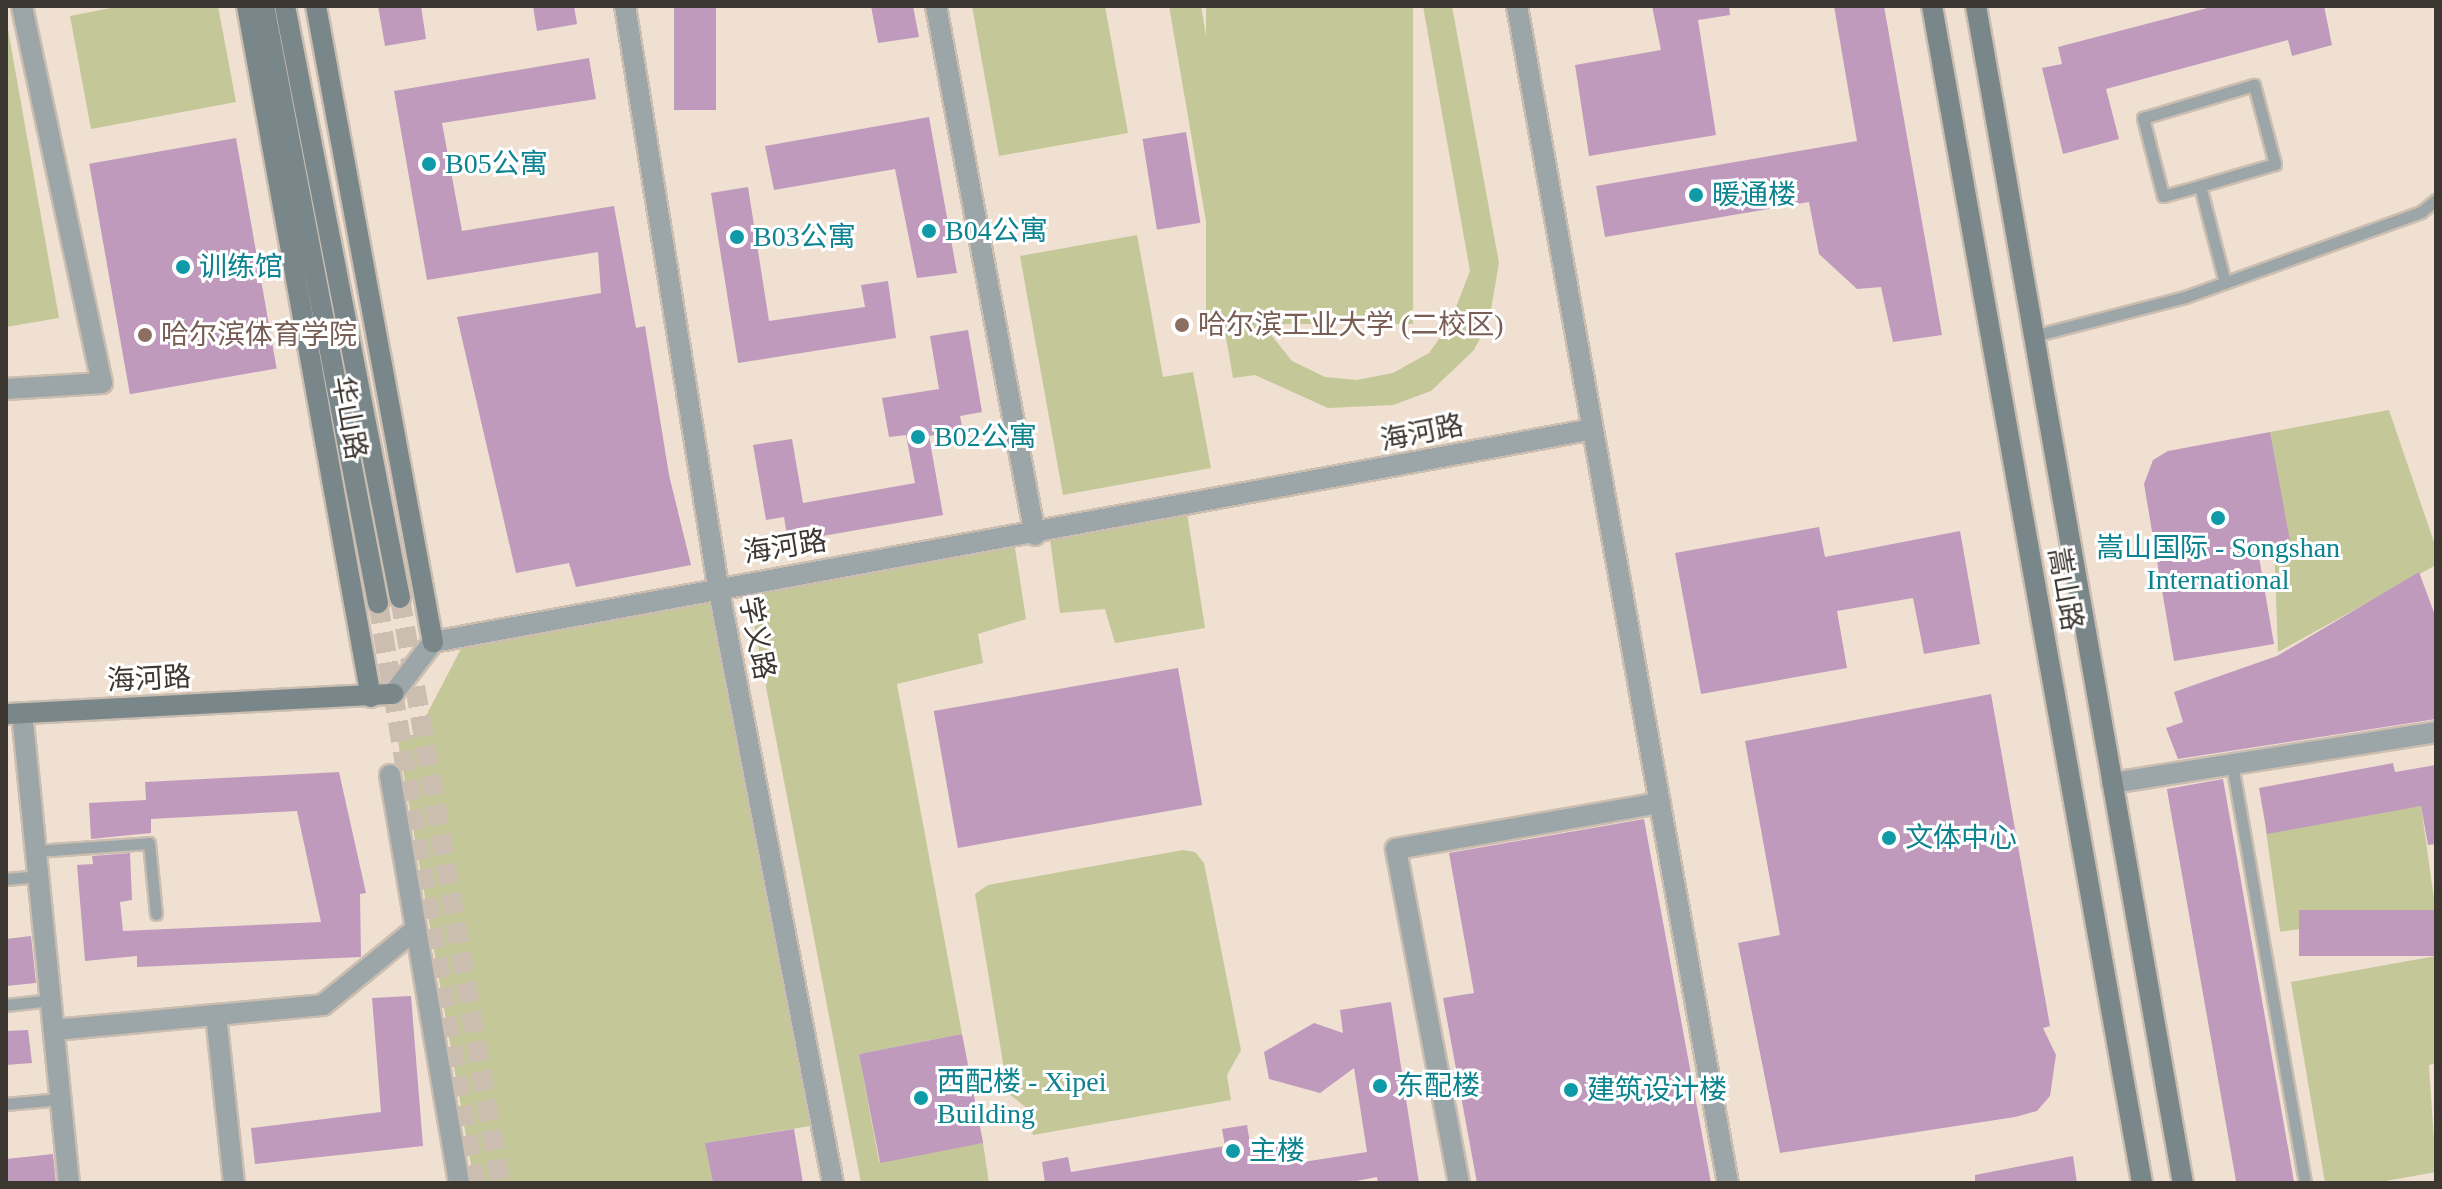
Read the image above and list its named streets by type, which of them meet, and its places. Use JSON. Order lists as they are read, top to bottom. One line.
{"streets":{"main road":["华山路","海河路","嵩山路"],"street":["学义路"]},"crossings":[["华山路","海河路"],["海河路","学义路"]],"places":["B05公寓","暖通楼","B04公寓","B03公寓","训练馆","哈尔滨工业大学 (二校区)","哈尔滨体育学院","B02公寓","嵩山国际 - Songshan International","文体中心","东配楼","建筑设计楼","西配楼 - Xipei Building","主楼"]}
